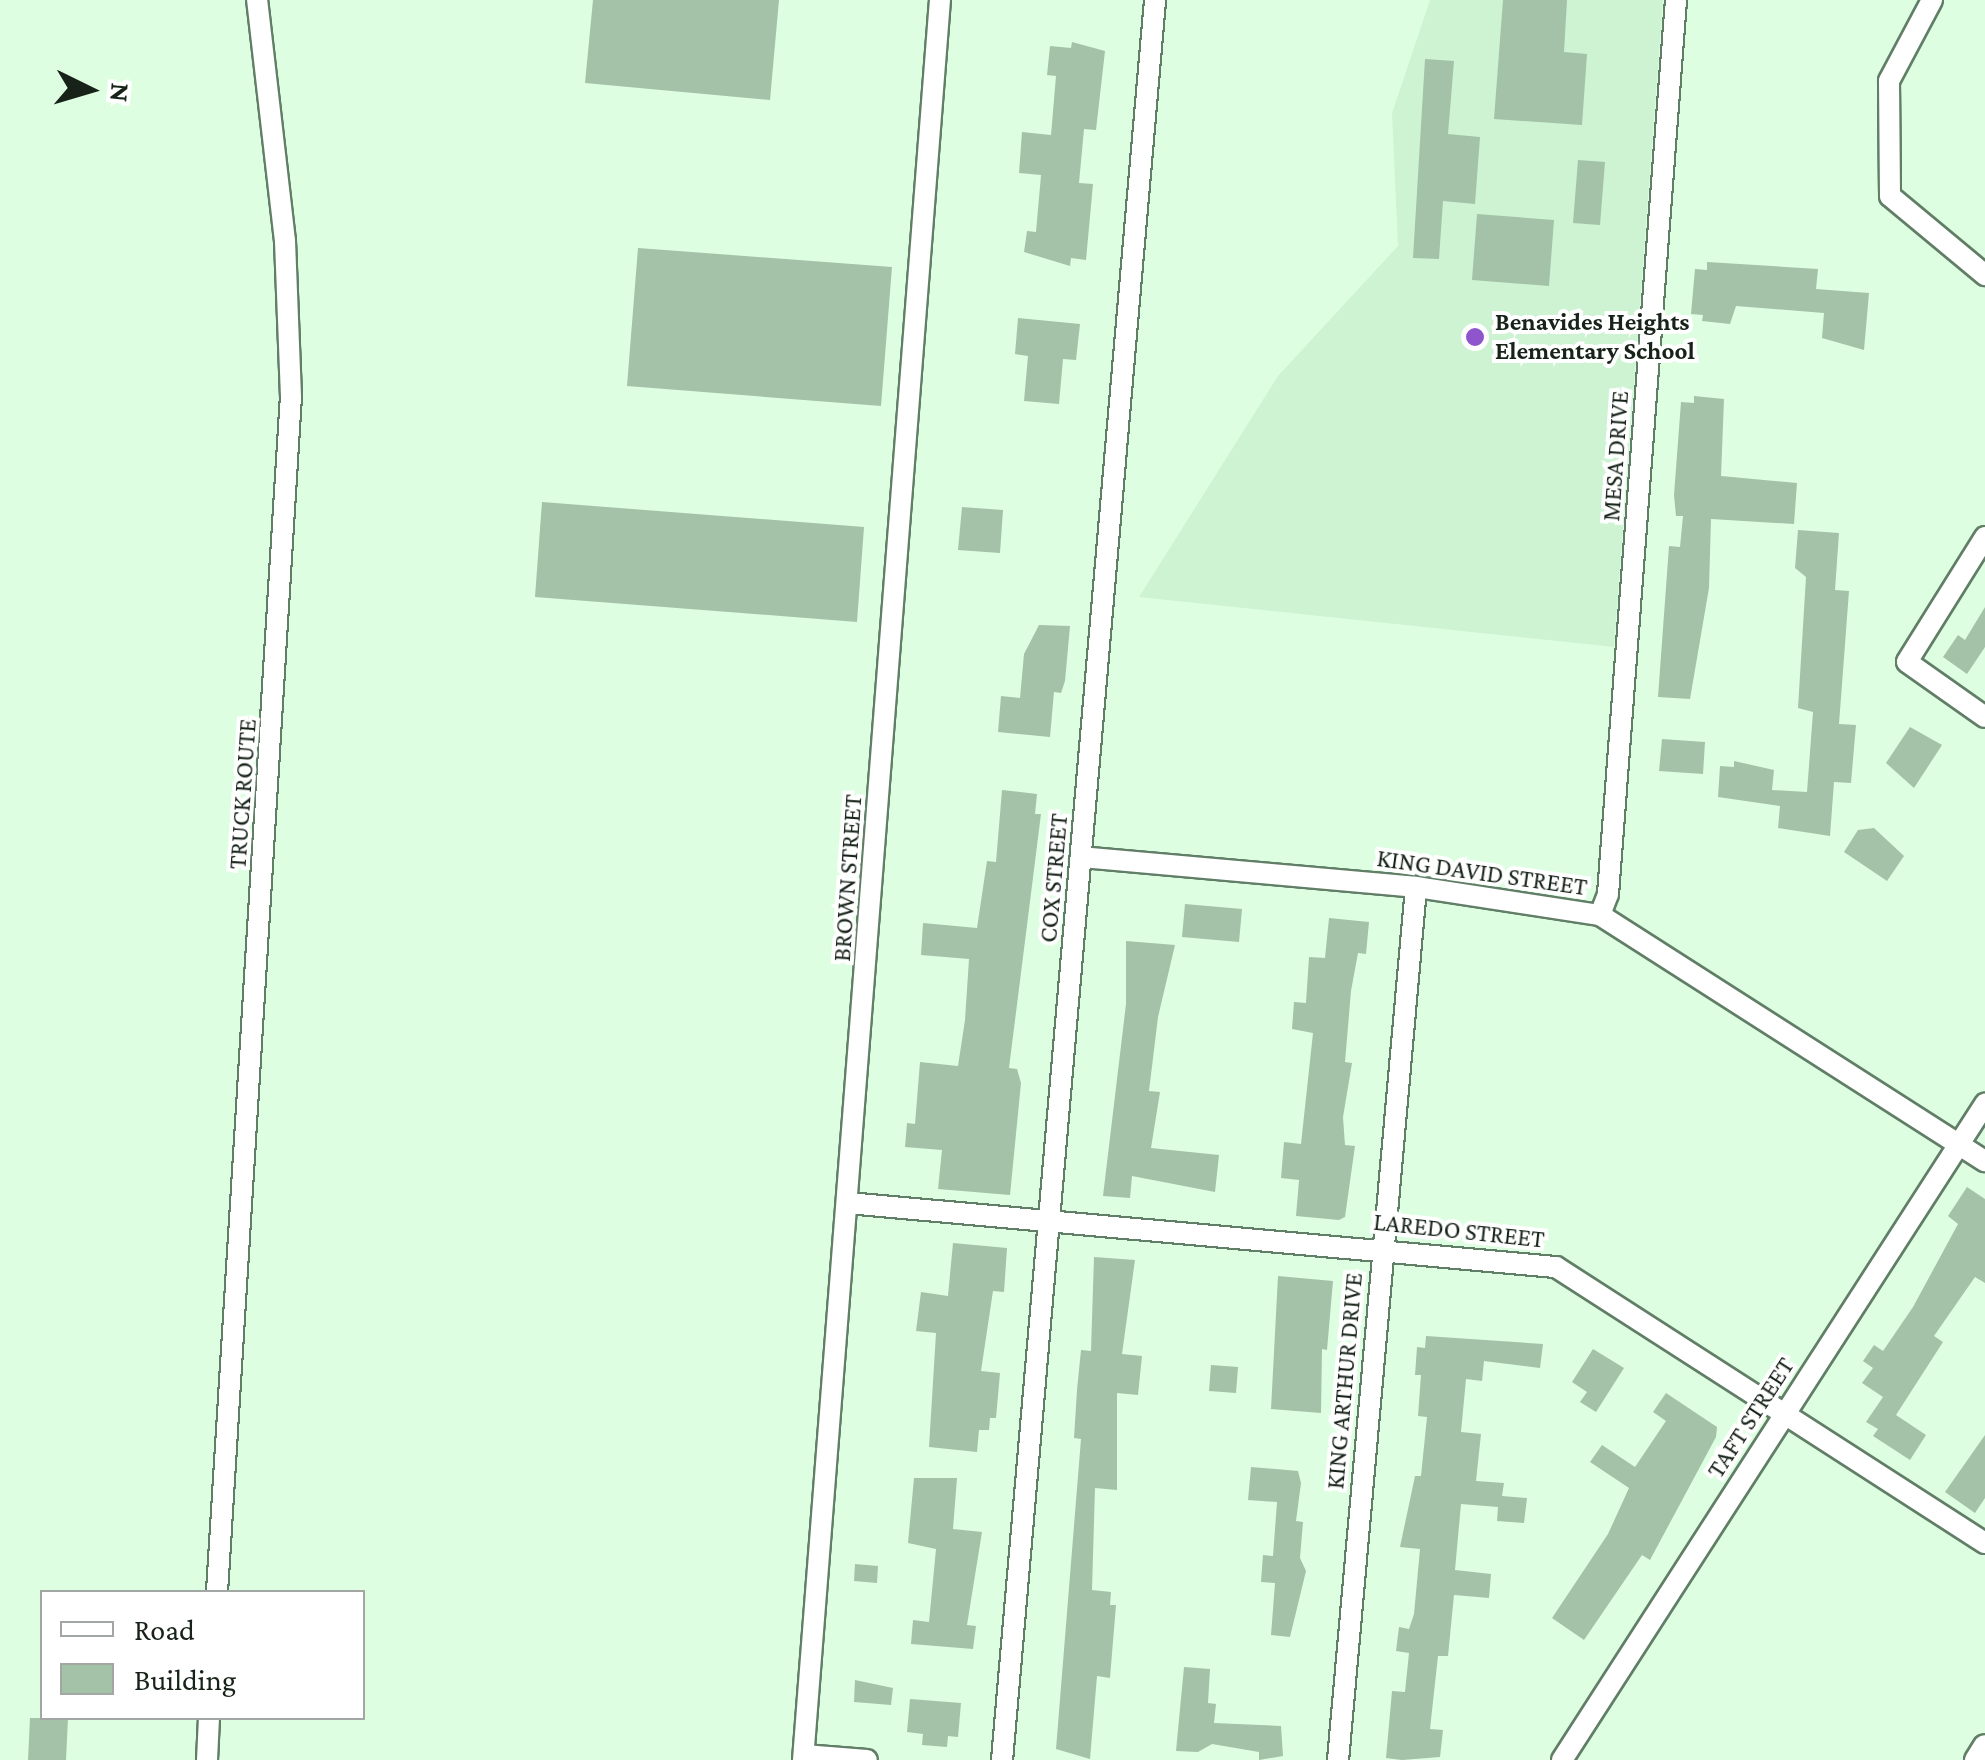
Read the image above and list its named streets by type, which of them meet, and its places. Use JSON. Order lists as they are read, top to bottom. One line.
{"streets":{"street":["MESA DRIVE","TRUCK ROUTE","KING DAVID STREET","BROWN STREET","COX STREET","LAREDO STREET","KING ARTHUR DRIVE","TAFT STREET"]},"crossings":[["MESA DRIVE","KING DAVID STREET"],["KING DAVID STREET","COX STREET"],["KING DAVID STREET","KING ARTHUR DRIVE"],["KING DAVID STREET","TAFT STREET"],["BROWN STREET","LAREDO STREET"],["COX STREET","LAREDO STREET"],["LAREDO STREET","KING ARTHUR DRIVE"],["LAREDO STREET","TAFT STREET"]],"places":["Benavides Heights Elementary School"],"legend":["Road","Building"],"north":"right"}
